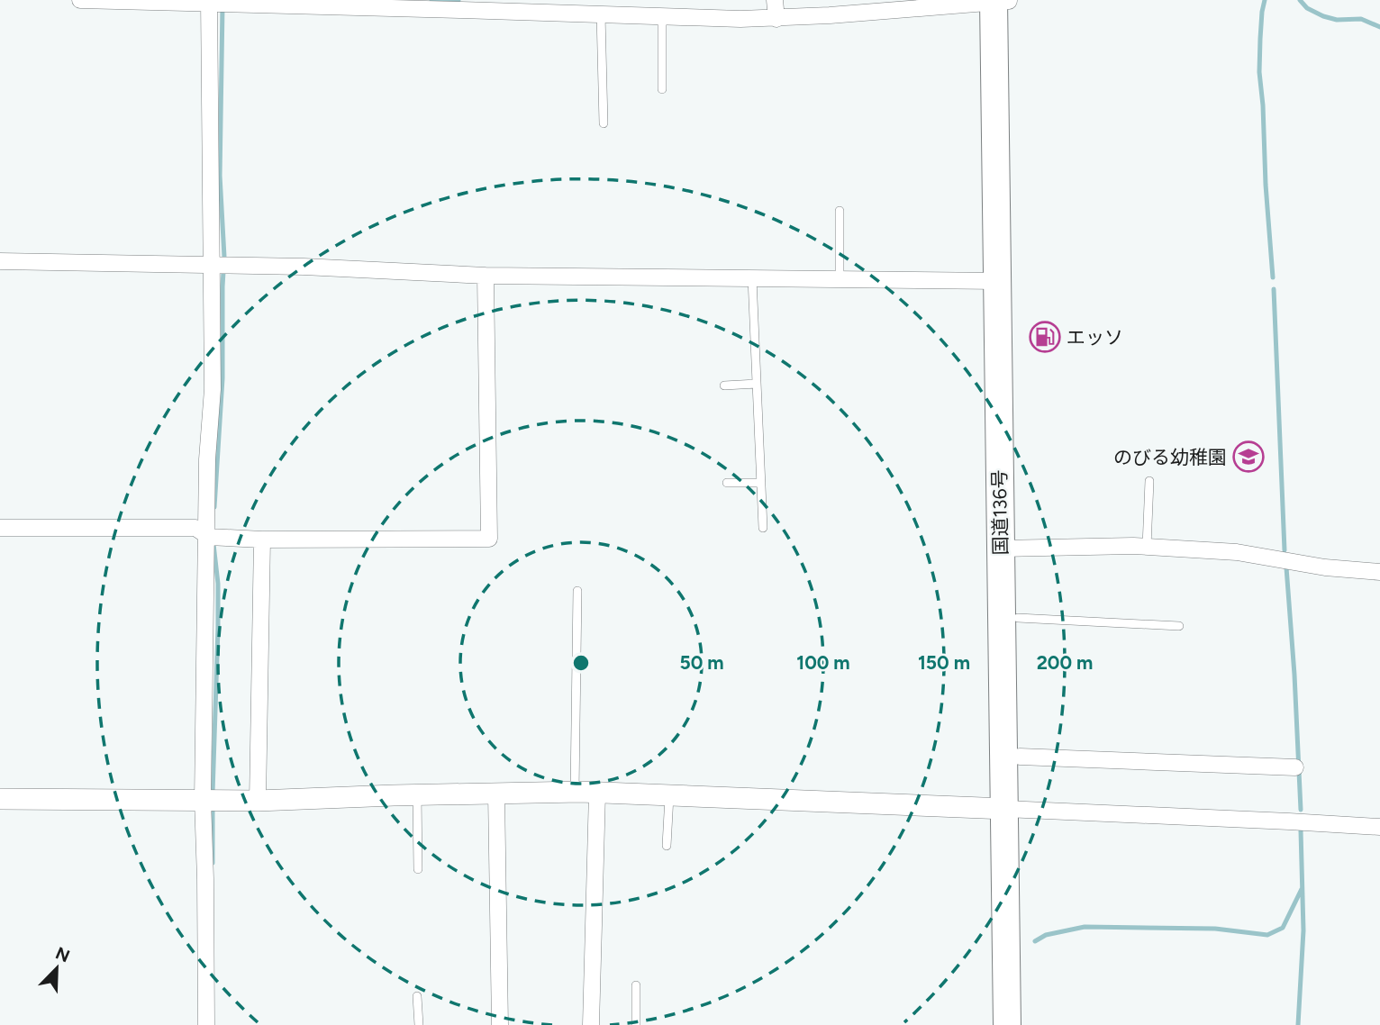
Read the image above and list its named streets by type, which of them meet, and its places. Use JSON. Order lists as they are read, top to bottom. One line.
{"streets":{"highway":["国道136号"]},"places":{"fuel station":["エッソ"],"school or university":["のびる幼稚園"]},"north":"top right","rings":["50 m","100 m","150 m","200 m"]}
